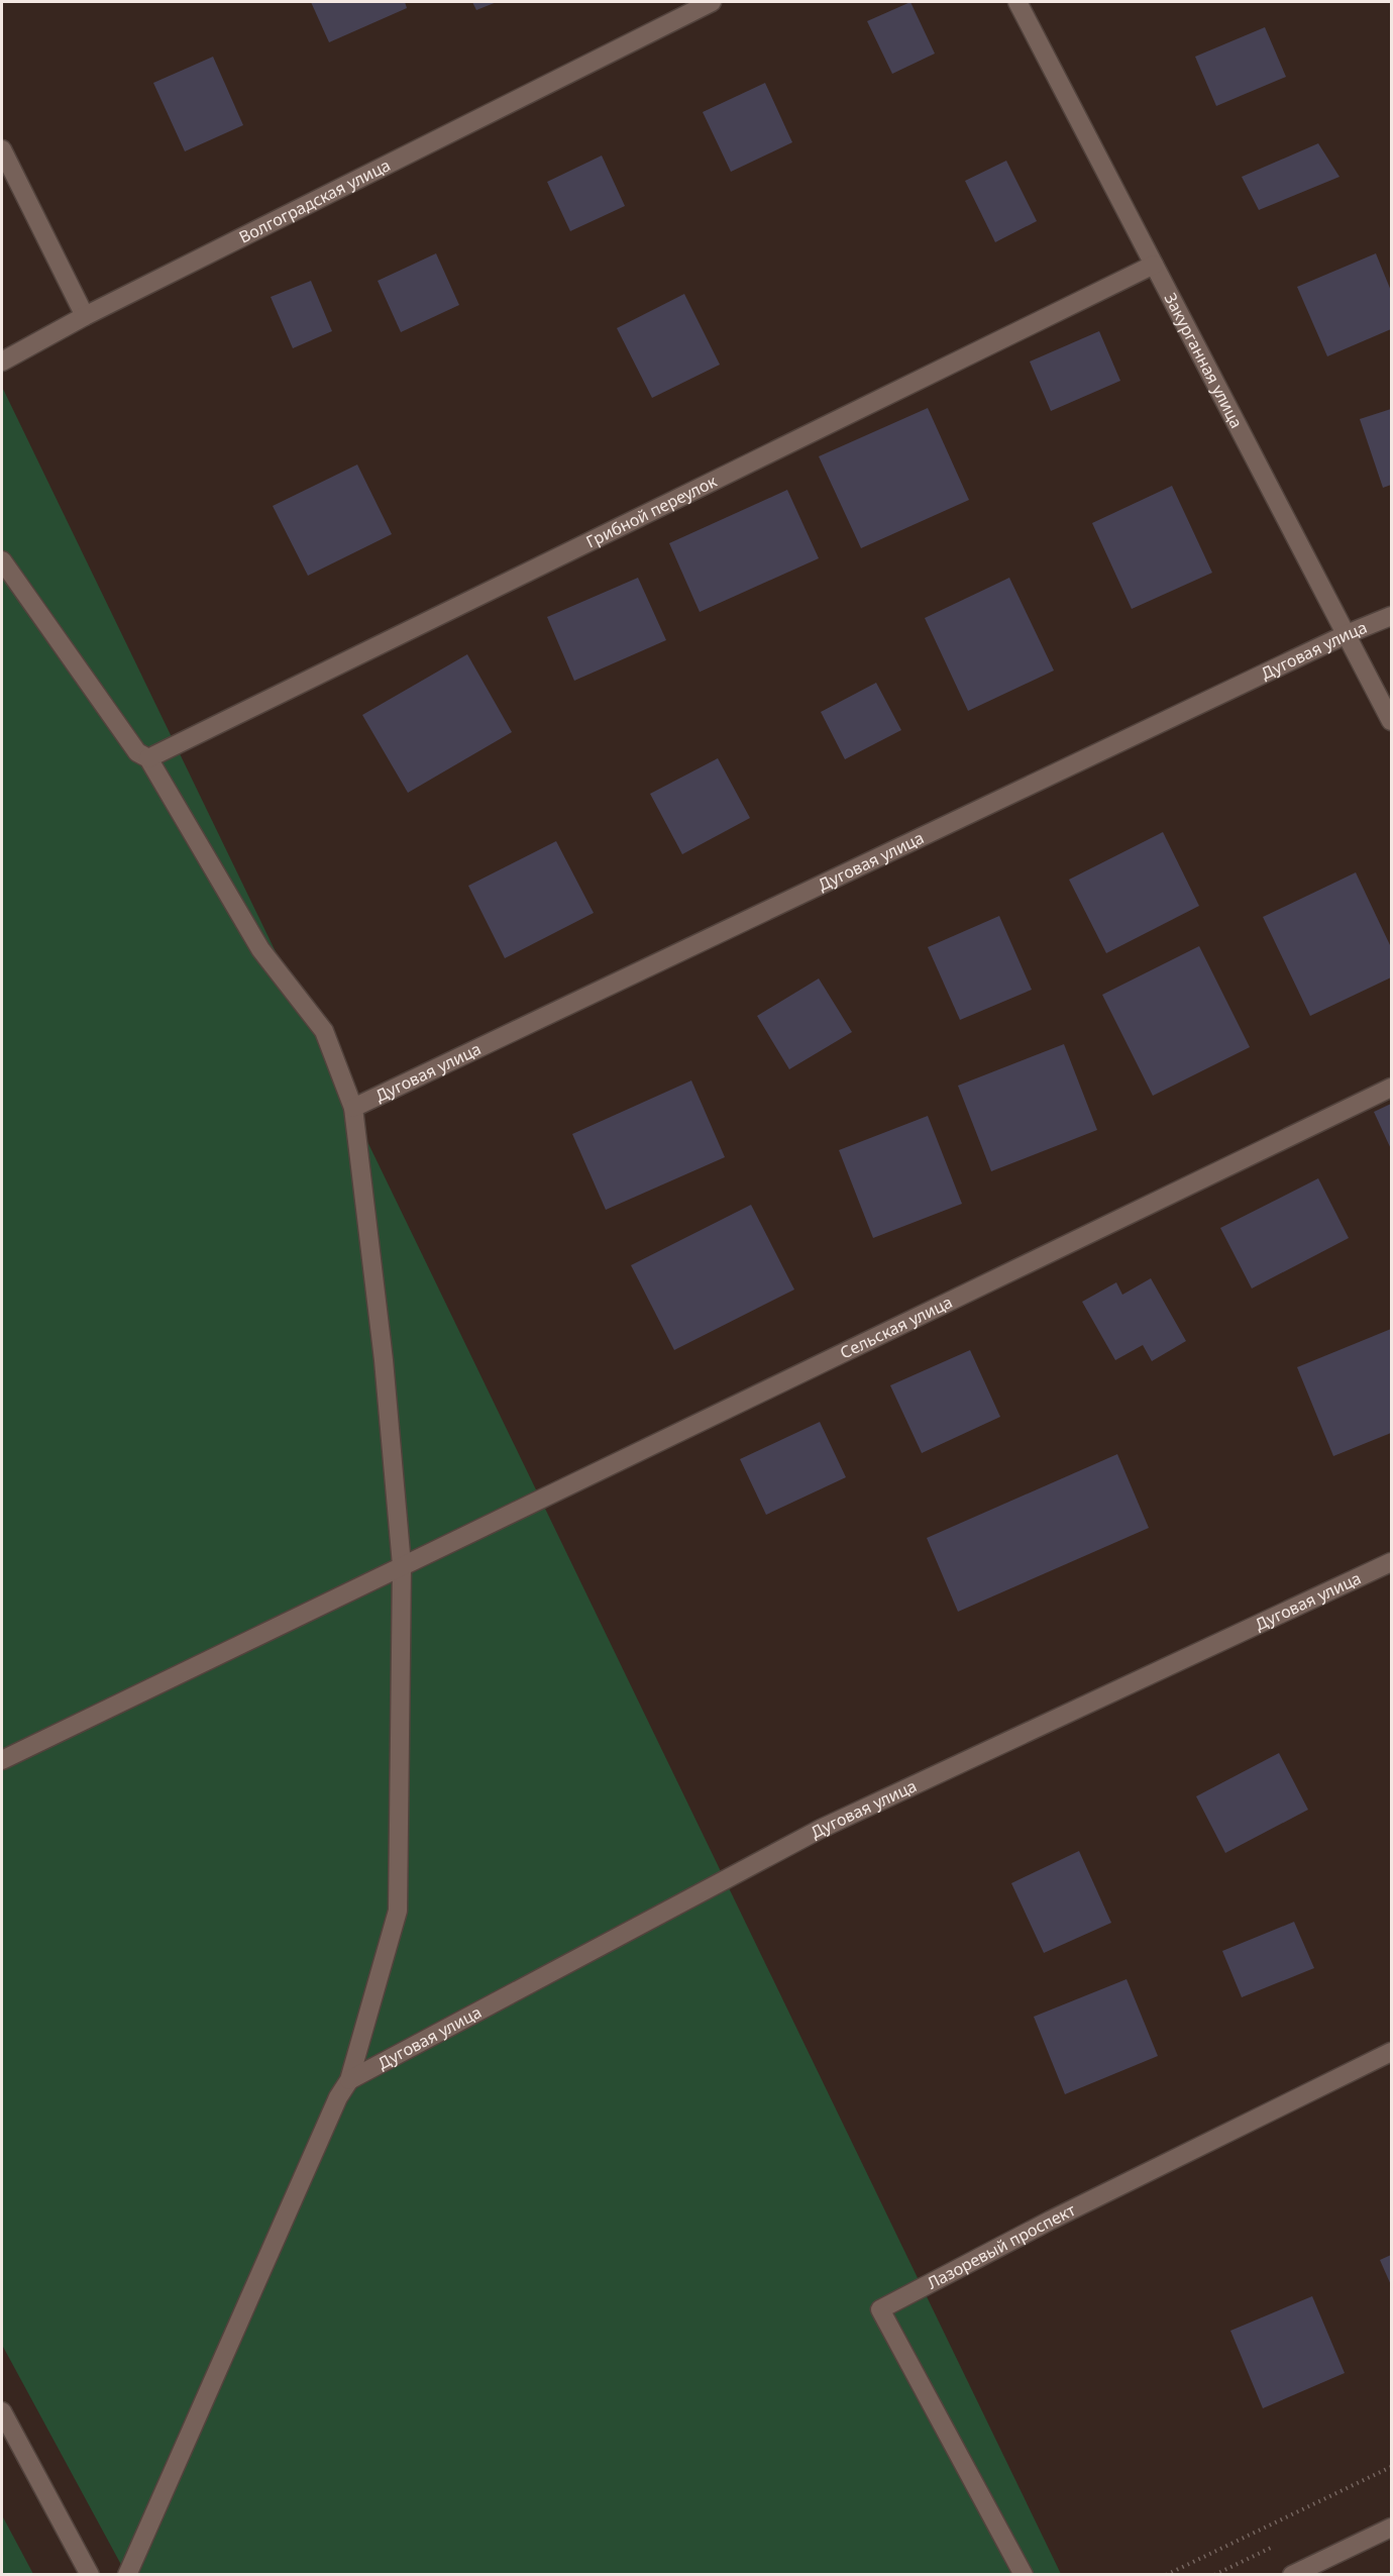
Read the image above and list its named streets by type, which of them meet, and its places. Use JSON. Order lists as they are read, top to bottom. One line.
{"streets":{"street":["Волгоградская улица","Закурганная улица","Грибной переулок","Дуговая улица","Сельская улица","Лазоревый проспект"]},"crossings":[["Закурганная улица","Грибной переулок"],["Закурганная улица","Дуговая улица"]]}
